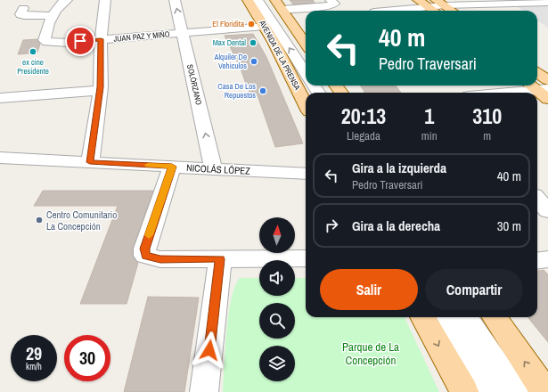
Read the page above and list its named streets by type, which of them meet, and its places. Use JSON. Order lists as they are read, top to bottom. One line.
{"streets":{"main road":["AVENIDA DE LA PRENSA"],"street":["JUAN PAZ Y MIÑO","SOLÓRZANO","NICOLÁS LÓPEZ"]},"crossings":[["JUAN PAZ Y MIÑO","AVENIDA DE LA PRENSA"],["JUAN PAZ Y MIÑO","SOLÓRZANO"],["SOLÓRZANO","NICOLÁS LÓPEZ"]],"parks":["Parque de La Concepción"],"places":["El Floridita","Max Dental","ex cine Presidente","Alquiler De Vehiculos","Casa De Los Repuestos","Centro Comunitario La Concepción"],"north":"top","page":{"turn":["40 m","Pedro Traversari"],"eta":["20:13","Llegada","1","min","310","m"],"list":[{"name":"Gira a la izquierda","note":"Pedro Traversari","value":"40 m"},{"name":"Gira a la derecha","value":"30 m"}],"buttons":["Salir","Compartir"],"speed":"29 km/h","limit":"30"}}
